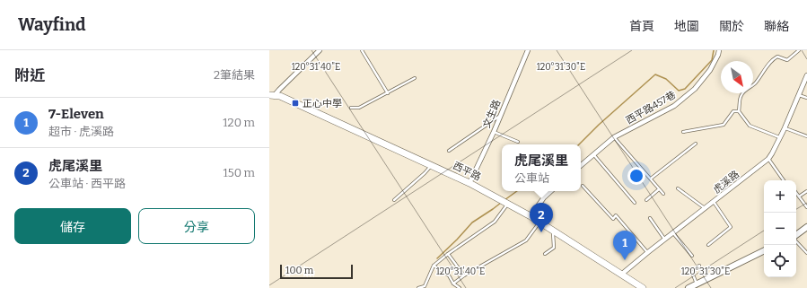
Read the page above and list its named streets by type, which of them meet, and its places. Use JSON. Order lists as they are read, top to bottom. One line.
{"streets":{"main road":["西平路"],"street":["西平路457巷","文生路","虎溪路"]},"crossings":[["文生路","西平路"],["西平路","虎溪路"]],"places":{"transit":["正心中學"]},"scale_bar":"100 m","north":"bottom right","page":{"header":"Wayfind","nav":["首頁","地圖","關於","聯絡"],"heading":["附近","2筆結果"],"list":[{"mark":"1","name":"7-Eleven","note":"超市 · 虎溪路","value":"120 m"},{"mark":"2","name":"虎尾溪里","note":"公車站 · 西平路","value":"150 m"}],"popup":["虎尾溪里","公車站"],"map_buttons":["+","−"],"buttons":["儲存","分享"],"pins":["2","1"],"scale":"100 m"},"coordinates":["120°31'40\"E","120°31'30\"E"]}
